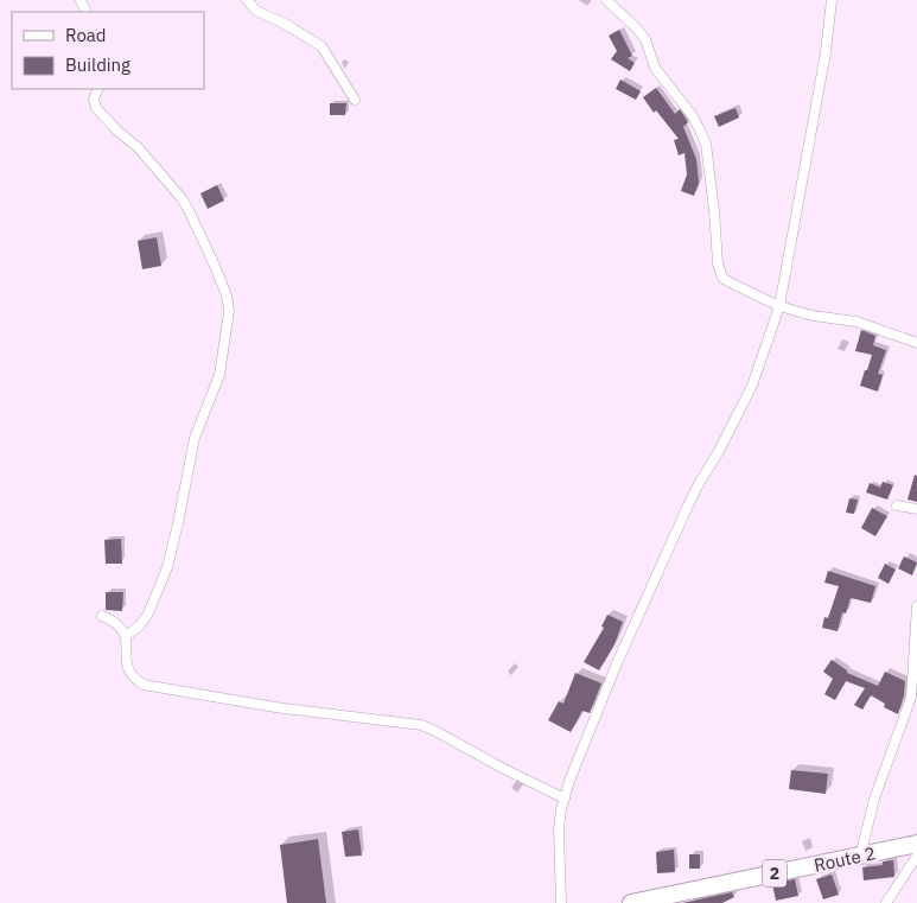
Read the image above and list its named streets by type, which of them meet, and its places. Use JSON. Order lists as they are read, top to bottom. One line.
{"streets":{"highway":["Route 2","2"]},"legend":["Road","Building"]}
